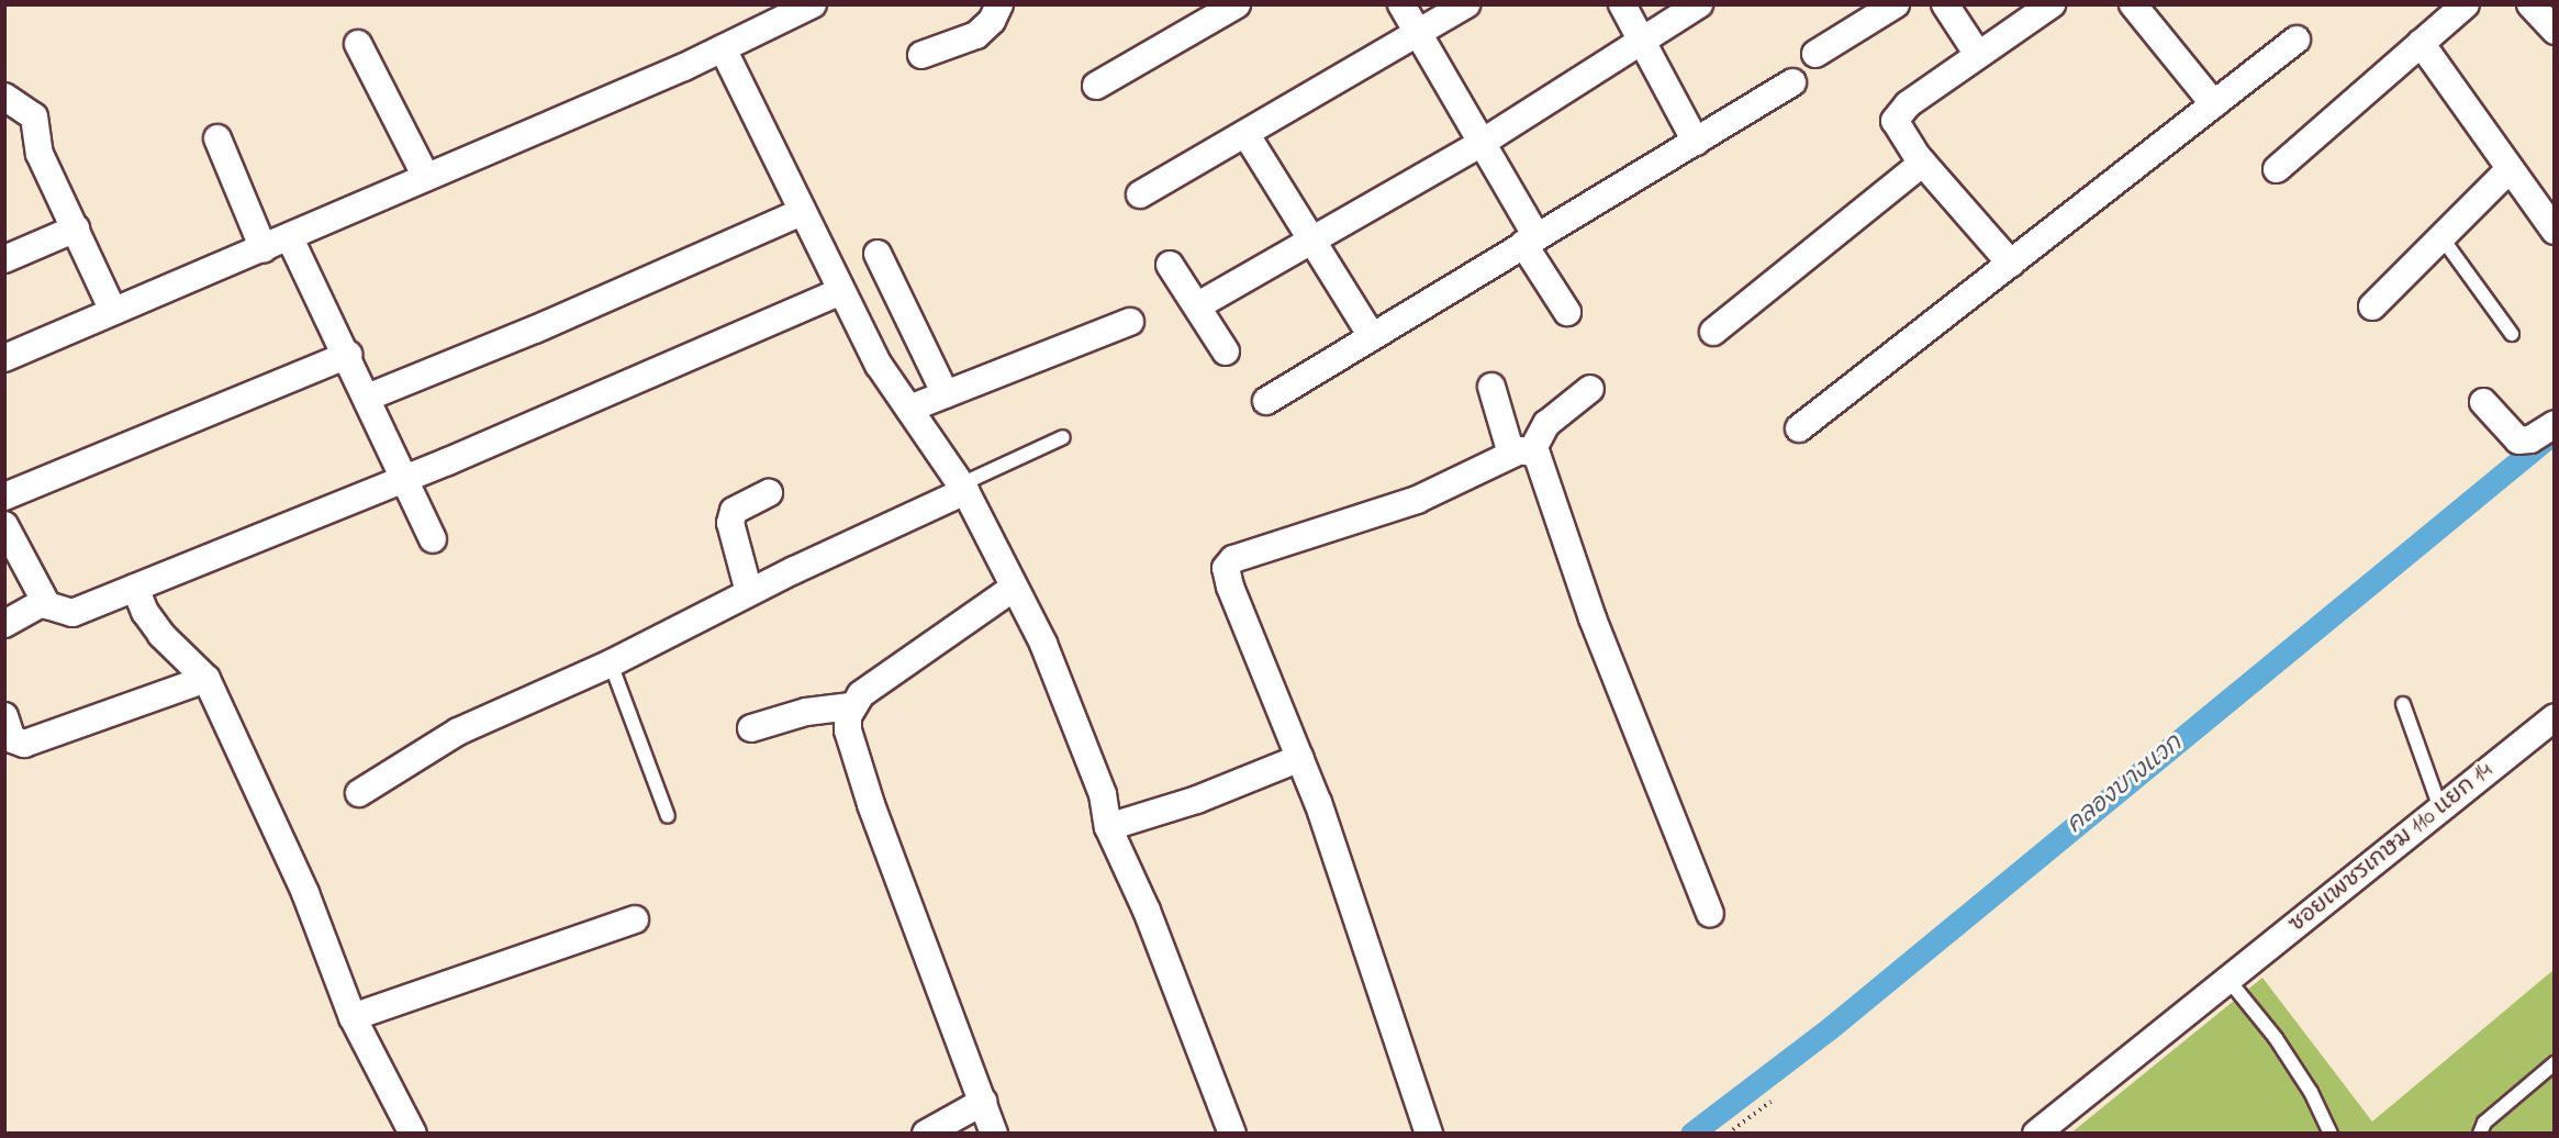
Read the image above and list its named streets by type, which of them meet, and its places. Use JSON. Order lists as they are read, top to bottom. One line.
{"streets":{"street":["ซอยเพชรเกษม 110 แยก 14"]},"water":["คลองบางแวก"]}
